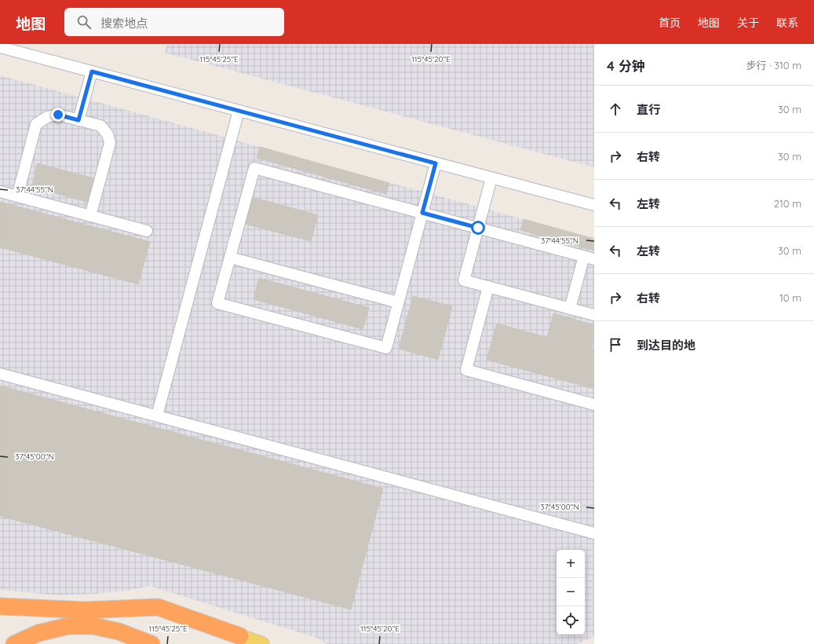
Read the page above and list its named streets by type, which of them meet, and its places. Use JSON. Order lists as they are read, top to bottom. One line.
{"page":{"header":"地图","search":"搜索地点","nav":["首页","地图","关于","联系"],"heading":["4 分钟","步行 · 310 m"],"list":[["直行","30 m"],["右转","30 m"],["左转","210 m"],["左转","30 m"],["右转","10 m"],"到达目的地"],"map_buttons":["+","−"]},"coordinates":["115°45'25\"E","115°45'20\"E","37°44'55\"N","37°45'00\"N"]}
